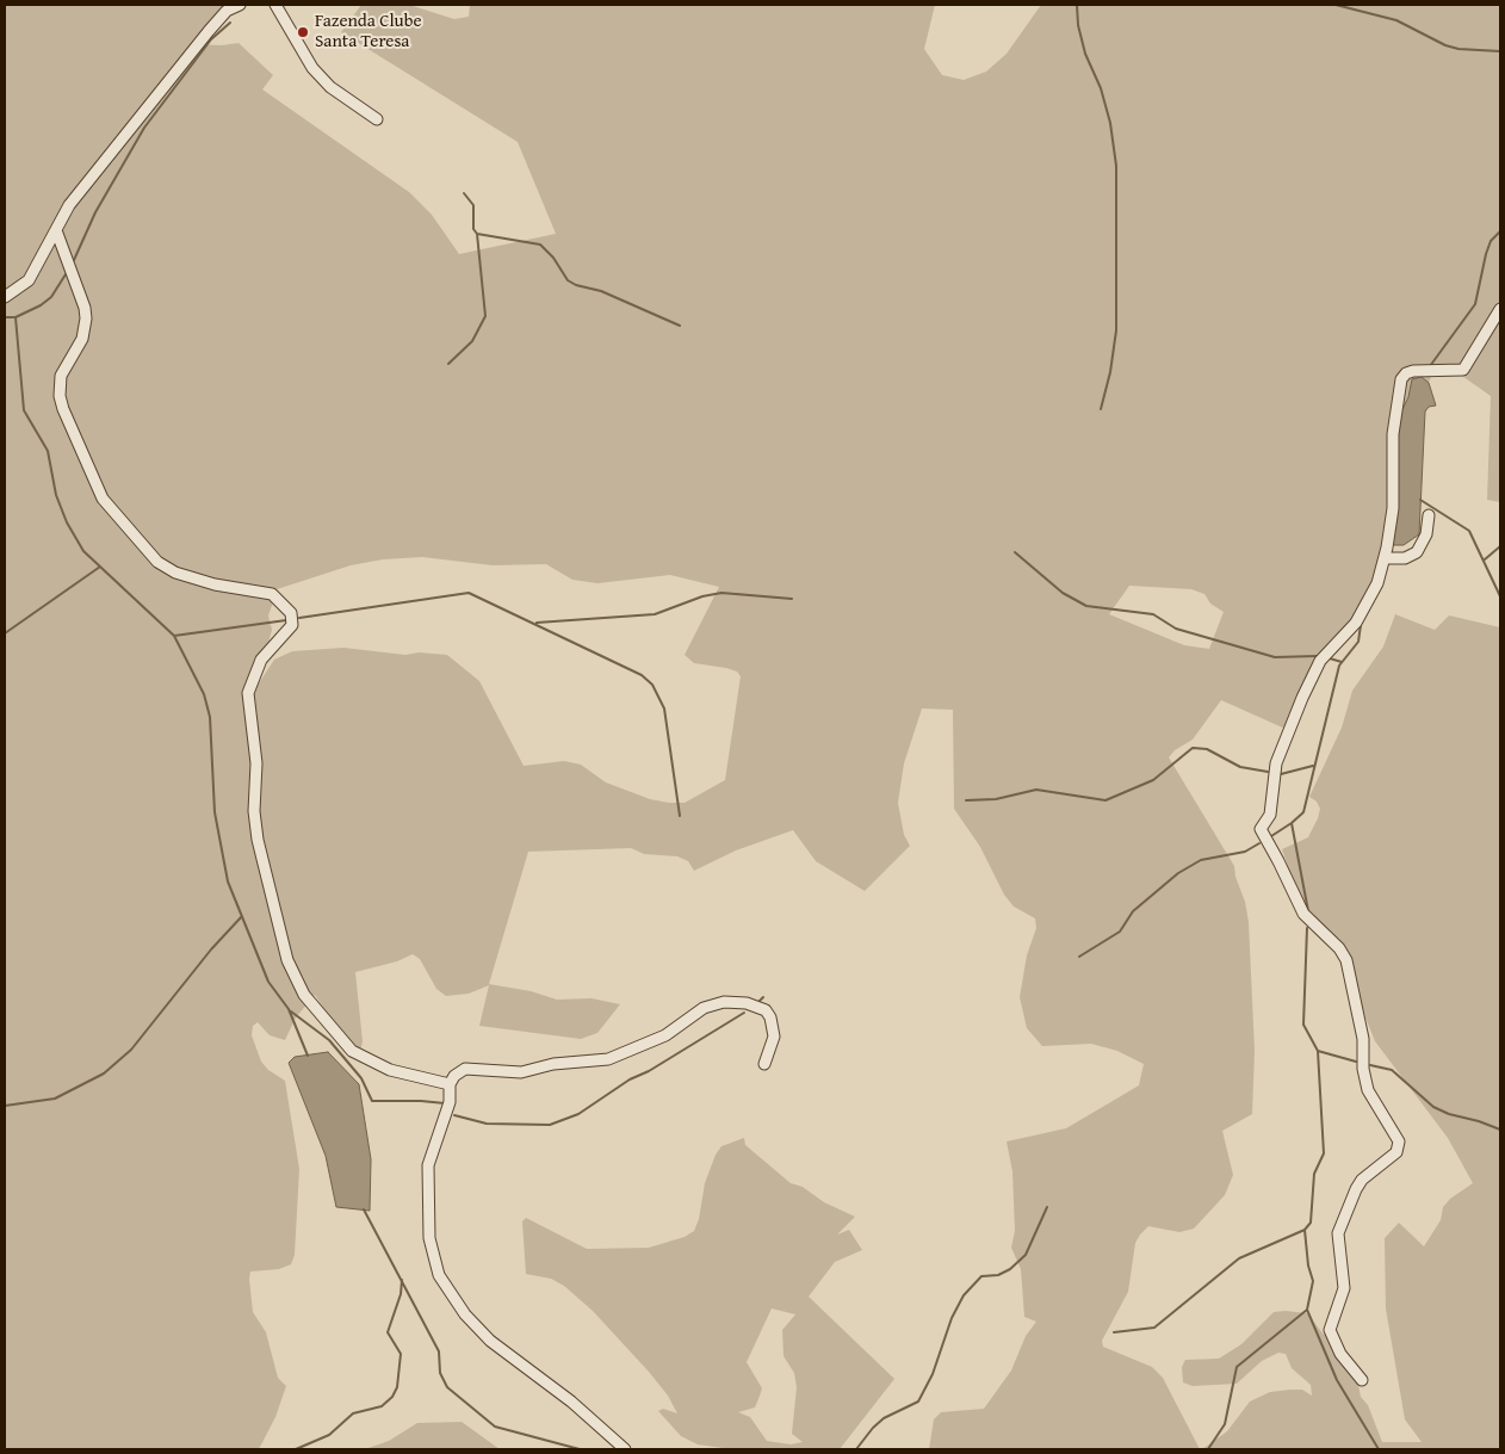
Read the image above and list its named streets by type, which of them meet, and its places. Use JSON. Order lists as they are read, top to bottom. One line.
{"places":["Fazenda Clube Santa Teresa"]}
